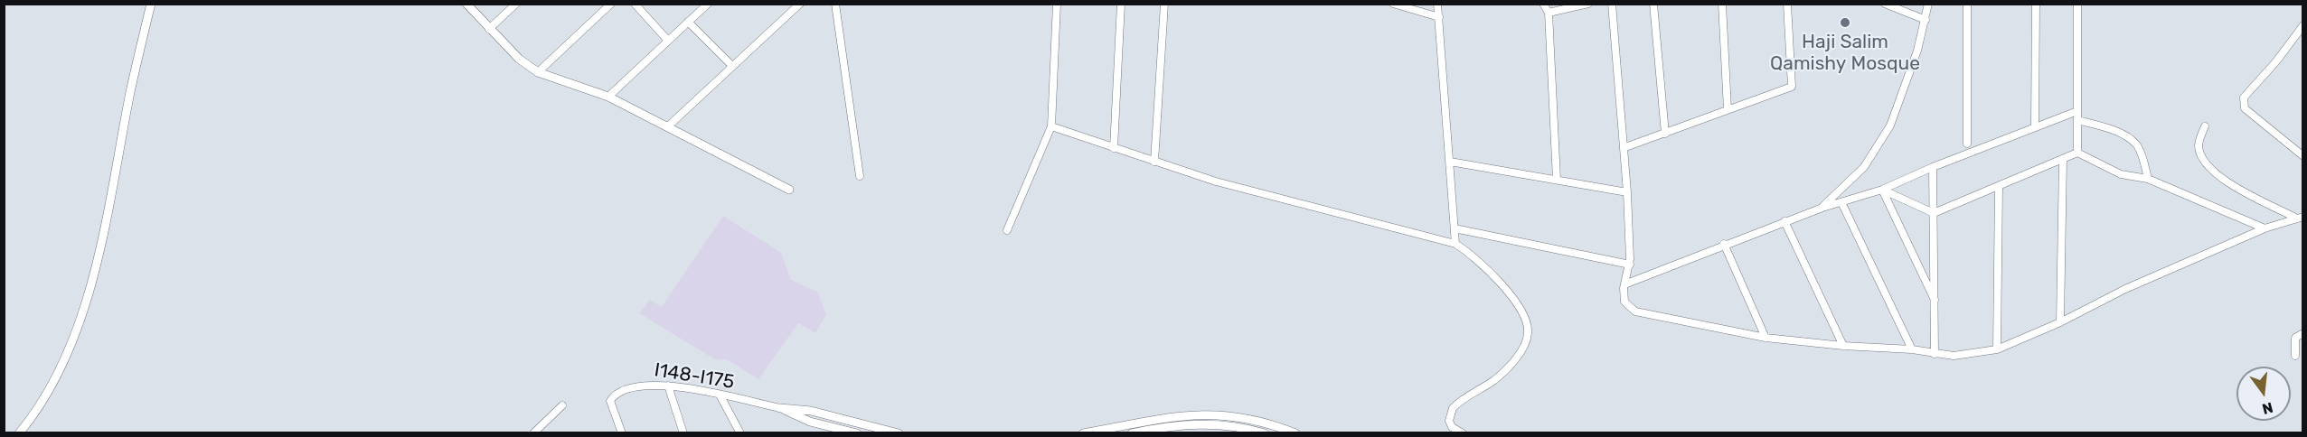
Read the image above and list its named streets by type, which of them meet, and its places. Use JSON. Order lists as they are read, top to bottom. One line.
{"streets":{"street":["I148-I175"]},"places":["Haji Salim Qamishy Mosque"],"north":"bottom"}
